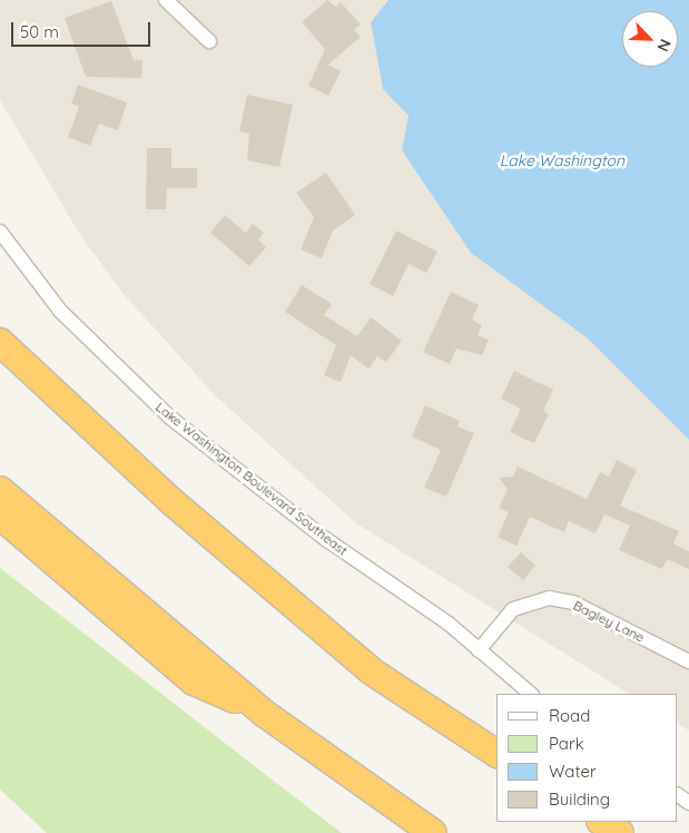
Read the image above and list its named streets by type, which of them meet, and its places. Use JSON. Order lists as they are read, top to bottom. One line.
{"streets":{"street":["Lake Washington Boulevard Southeast","Bagley Lane"]},"crossings":[["Lake Washington Boulevard Southeast","Bagley Lane"]],"water":["Lake Washington"],"legend":["Road","Park","Water","Building"],"scale_bar":"50 m","north":"bottom right"}
